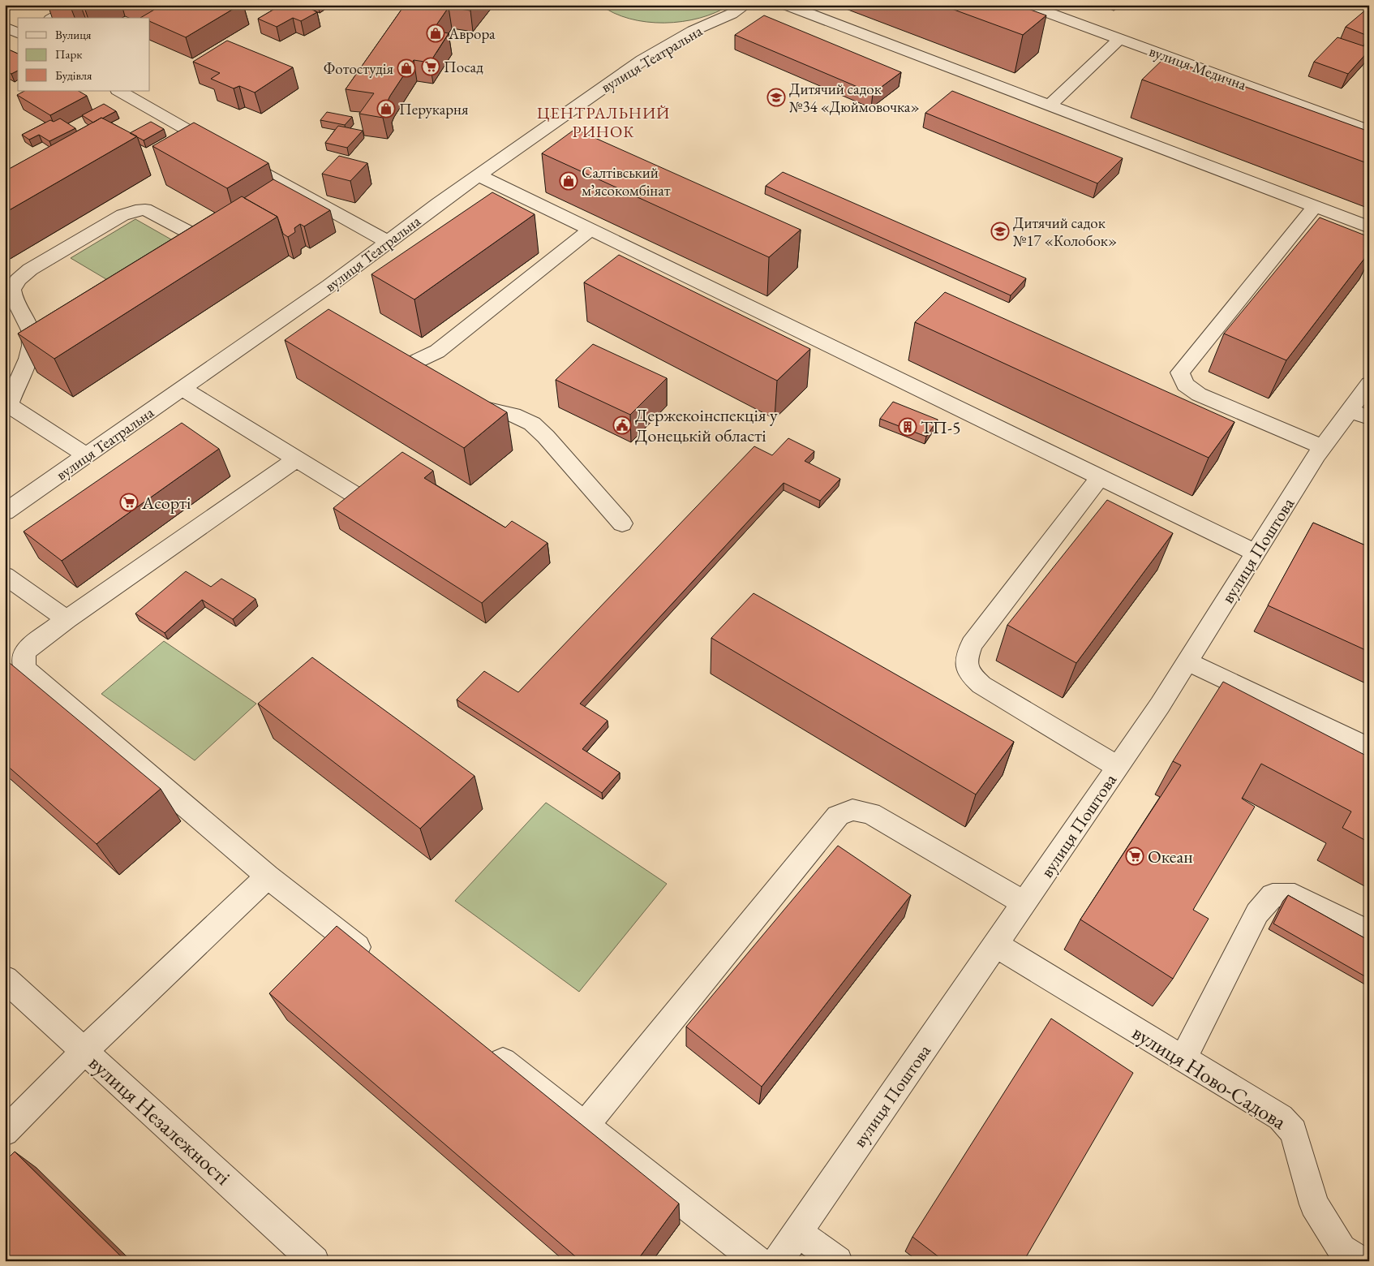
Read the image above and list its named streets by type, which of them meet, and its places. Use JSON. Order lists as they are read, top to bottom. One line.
{"streets":{"street":["вулиця Театральна","вулиця Медична","вулиця Поштова","вулиця Ново-Садова","вулиця Незалежності"]},"crossings":[["вулиця Поштова","вулиця Ново-Садова"]],"districts":["ЦЕНТРАЛЬНИЙ РИНОК"],"places":{"shop":["Аврора","Фотостудія","Перукарня","Салтівський мʼясокомбінат"],"supermarket":["Посад","Асорті","Океан"],"school or university":["Дитячий садок №34 «Дюймовочка»","Дитячий садок №17 «Колобок»"],"public building":["Держекоінспекція у Донецькій області"],"building":["ТП-5"]},"legend":["Вулиця","Парк","Будівля"]}
